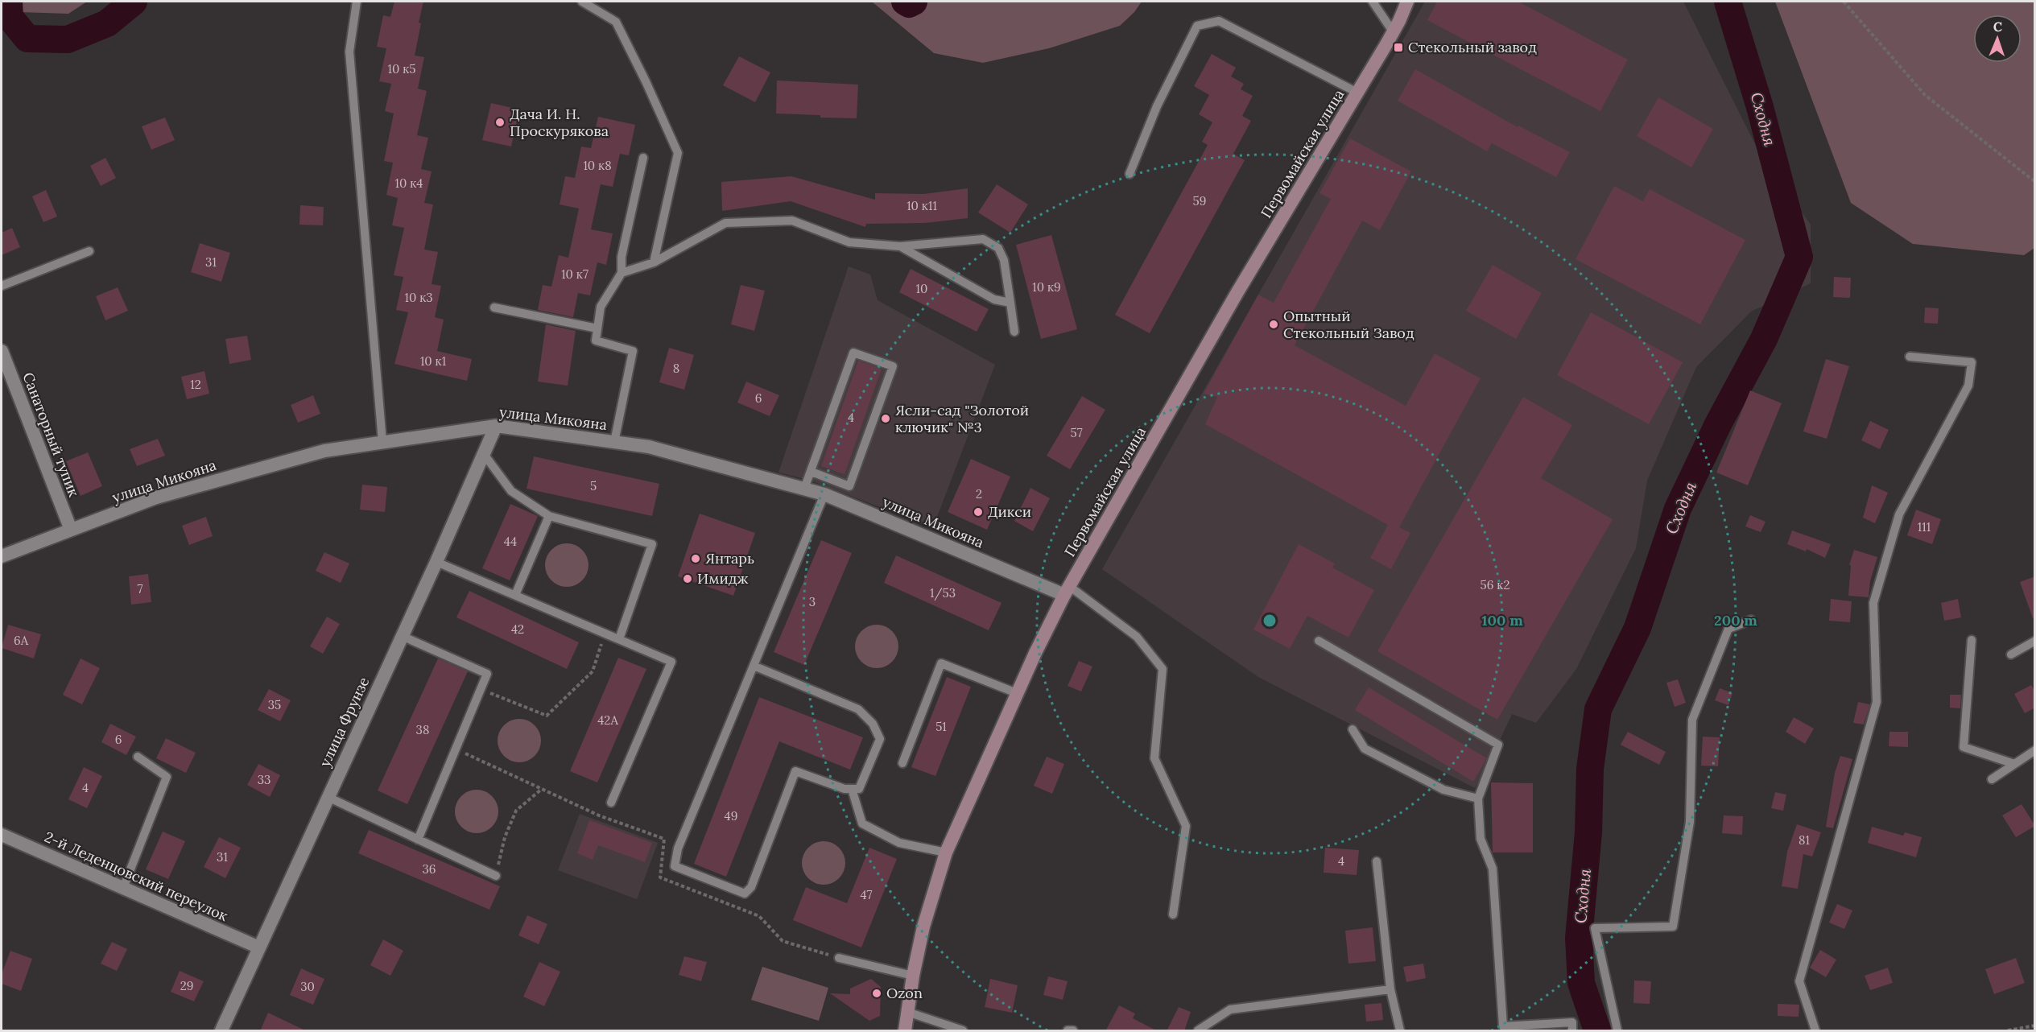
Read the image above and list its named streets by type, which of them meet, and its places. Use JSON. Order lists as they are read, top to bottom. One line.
{"streets":{"main road":["Первомайская улица"],"street":["улица Микояна","Санаторный тупик","улица Фрунзе","2-й Леденцовский переулок"]},"crossings":[["Первомайская улица","улица Микояна"],["улица Микояна","Санаторный тупик"],["улица Микояна","улица Фрунзе"],["улица Фрунзе","2-й Леденцовский переулок"]],"water":["Сходня"],"places":{"transit":["Стекольный завод"],"other":["Дача И. Н. Проскурякова","Опытный Стекольный Завод","Ясли-сад \"Золотой ключик\" №3","Дикси","Янтарь","Имидж","Ozon"]},"house_numbers":["10 к5","10 к8","10 к4","59","10 к11","31","10 к7","10 к9","10","10 к3","10 к1","8","12","6","4","57","5","2","111","44","56 к2","7","1/53","3","42","6А","35","42А","51","38","6","33","4","49","81","31","4","36","47","29","30"],"north":"top","rings":["100 m","200 m"]}
